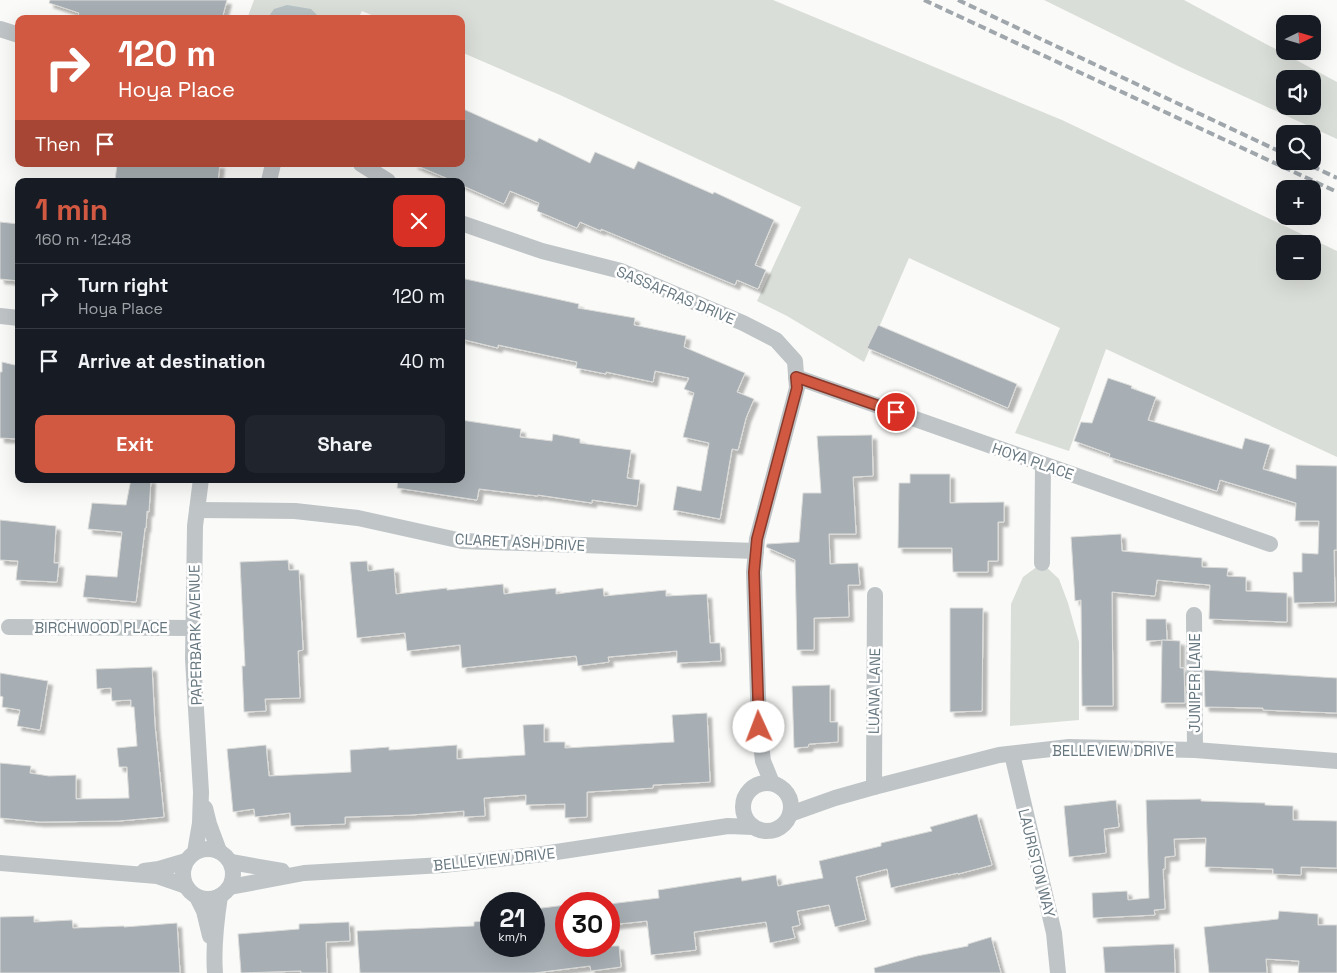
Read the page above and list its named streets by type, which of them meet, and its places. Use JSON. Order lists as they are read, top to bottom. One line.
{"streets":{"street":["SASSAFRAS DRIVE","HOYA PLACE","CLARET ASH DRIVE","BIRCHWOOD PLACE","PAPERBARK AVENUE","JUNIPER LANE","LUANA LANE","BELLEVIEW DRIVE","LAURISTON WAY"]},"crossings":[["SASSAFRAS DRIVE","HOYA PLACE"],["CLARET ASH DRIVE","PAPERBARK AVENUE"],["BIRCHWOOD PLACE","PAPERBARK AVENUE"],["PAPERBARK AVENUE","BELLEVIEW DRIVE"],["JUNIPER LANE","BELLEVIEW DRIVE"],["LUANA LANE","BELLEVIEW DRIVE"],["BELLEVIEW DRIVE","LAURISTON WAY"]],"north":"right","page":{"map_buttons":["+","−"],"turn":["120 m","Hoya Place"],"then":"Then","heading":["1 min","160 m · 12:48"],"list":[{"name":"Turn right","note":"Hoya Place","value":"120 m"},{"name":"Arrive at destination","value":"40 m"}],"buttons":["Exit","Share"],"speed":"21 km/h","limit":"30"}}
